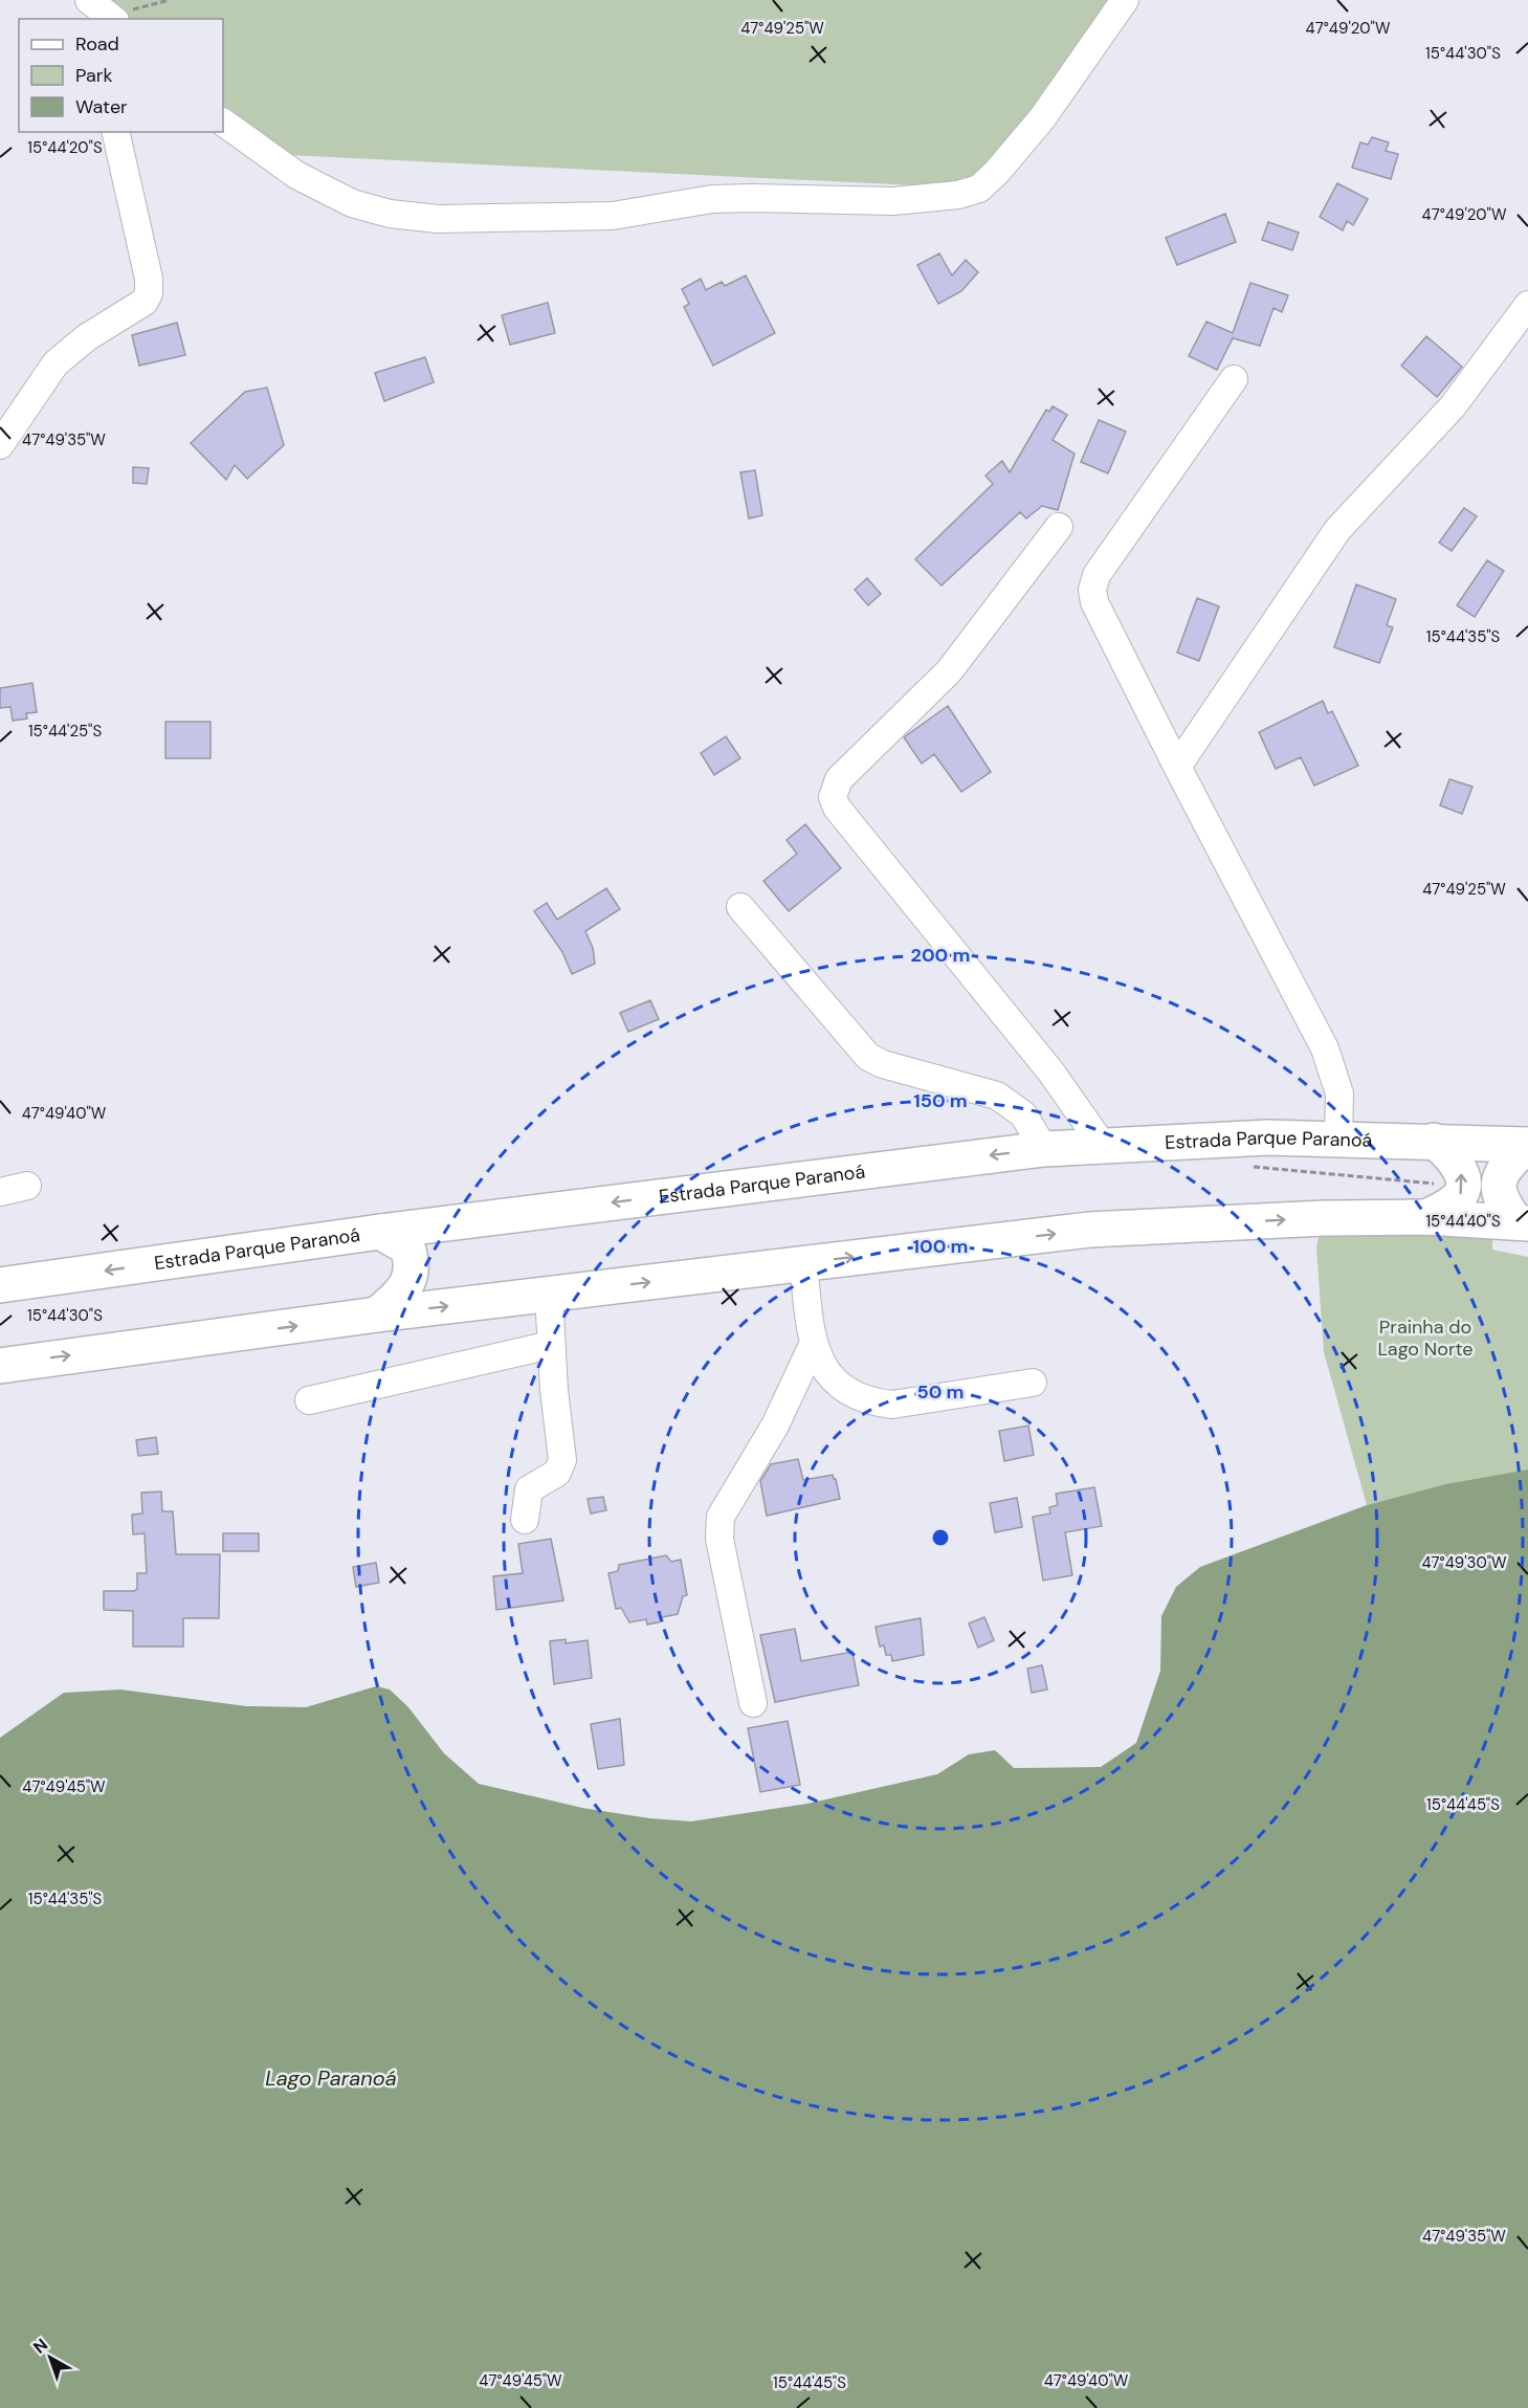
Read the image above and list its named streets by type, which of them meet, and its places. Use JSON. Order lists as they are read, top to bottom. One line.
{"streets":{"main road":["Estrada Parque Paranoá"]},"water":["Lago Paranoá"],"parks":["Prainha do Lago Norte"],"legend":["Road","Park","Water"],"north":"top left","coordinates":["47°49'25\"W","47°49'20\"W","15°44'30\"S","15°44'20\"S","47°49'35\"W","15°44'35\"S","15°44'25\"S","47°49'40\"W","15°44'40\"S","47°49'30\"W","47°49'45\"W","15°44'45\"S"],"rings":["200 m","150 m","100 m","50 m"]}
